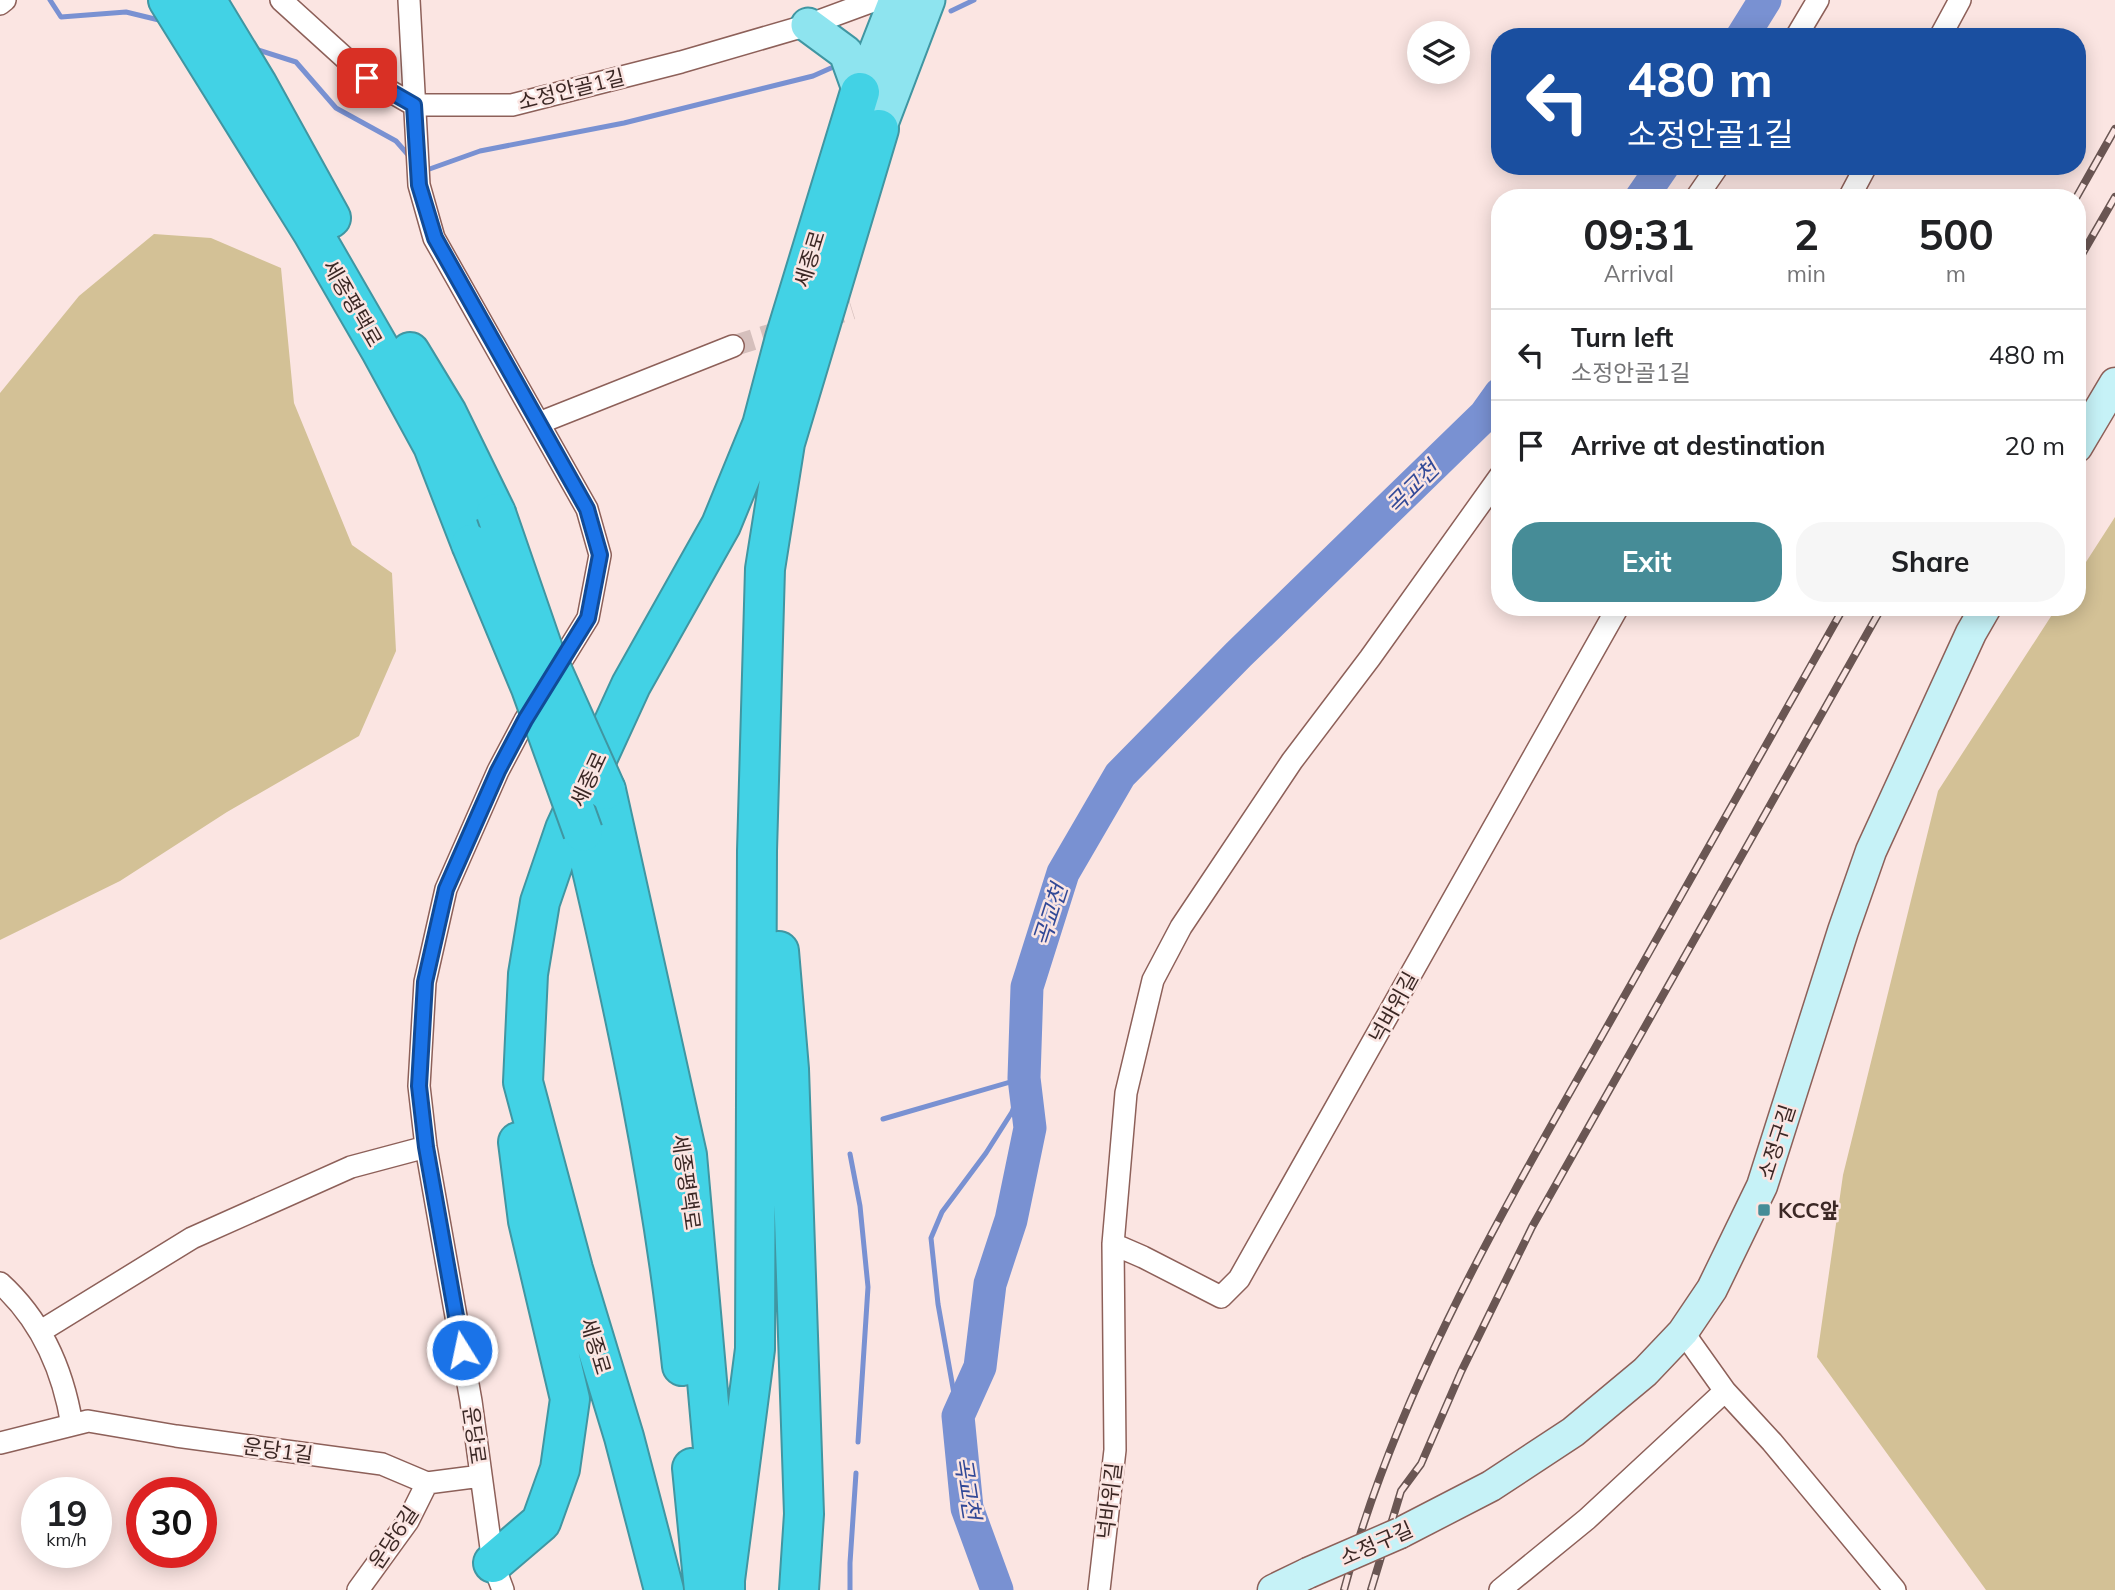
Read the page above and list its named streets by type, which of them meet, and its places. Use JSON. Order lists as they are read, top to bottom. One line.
{"streets":{"highway":["세종로","세종평택로"],"street":["소정안골1길","넉바위길","소정구길","운당로","운당1길","운당6길"]},"crossings":[["소정안골1길","운당로"],["세종로","세종평택로"],["운당1길","운당6길"]],"water":["곡교천"],"places":{"transit":["KCC앞"]},"page":{"turn":["480 m","소정안골1길"],"eta":["09:31","Arrival","2","min","500","m"],"list":[{"name":"Turn left","note":"소정안골1길","value":"480 m"},{"name":"Arrive at destination","value":"20 m"}],"buttons":["Exit","Share"],"speed":"19 km/h","limit":"30"}}
